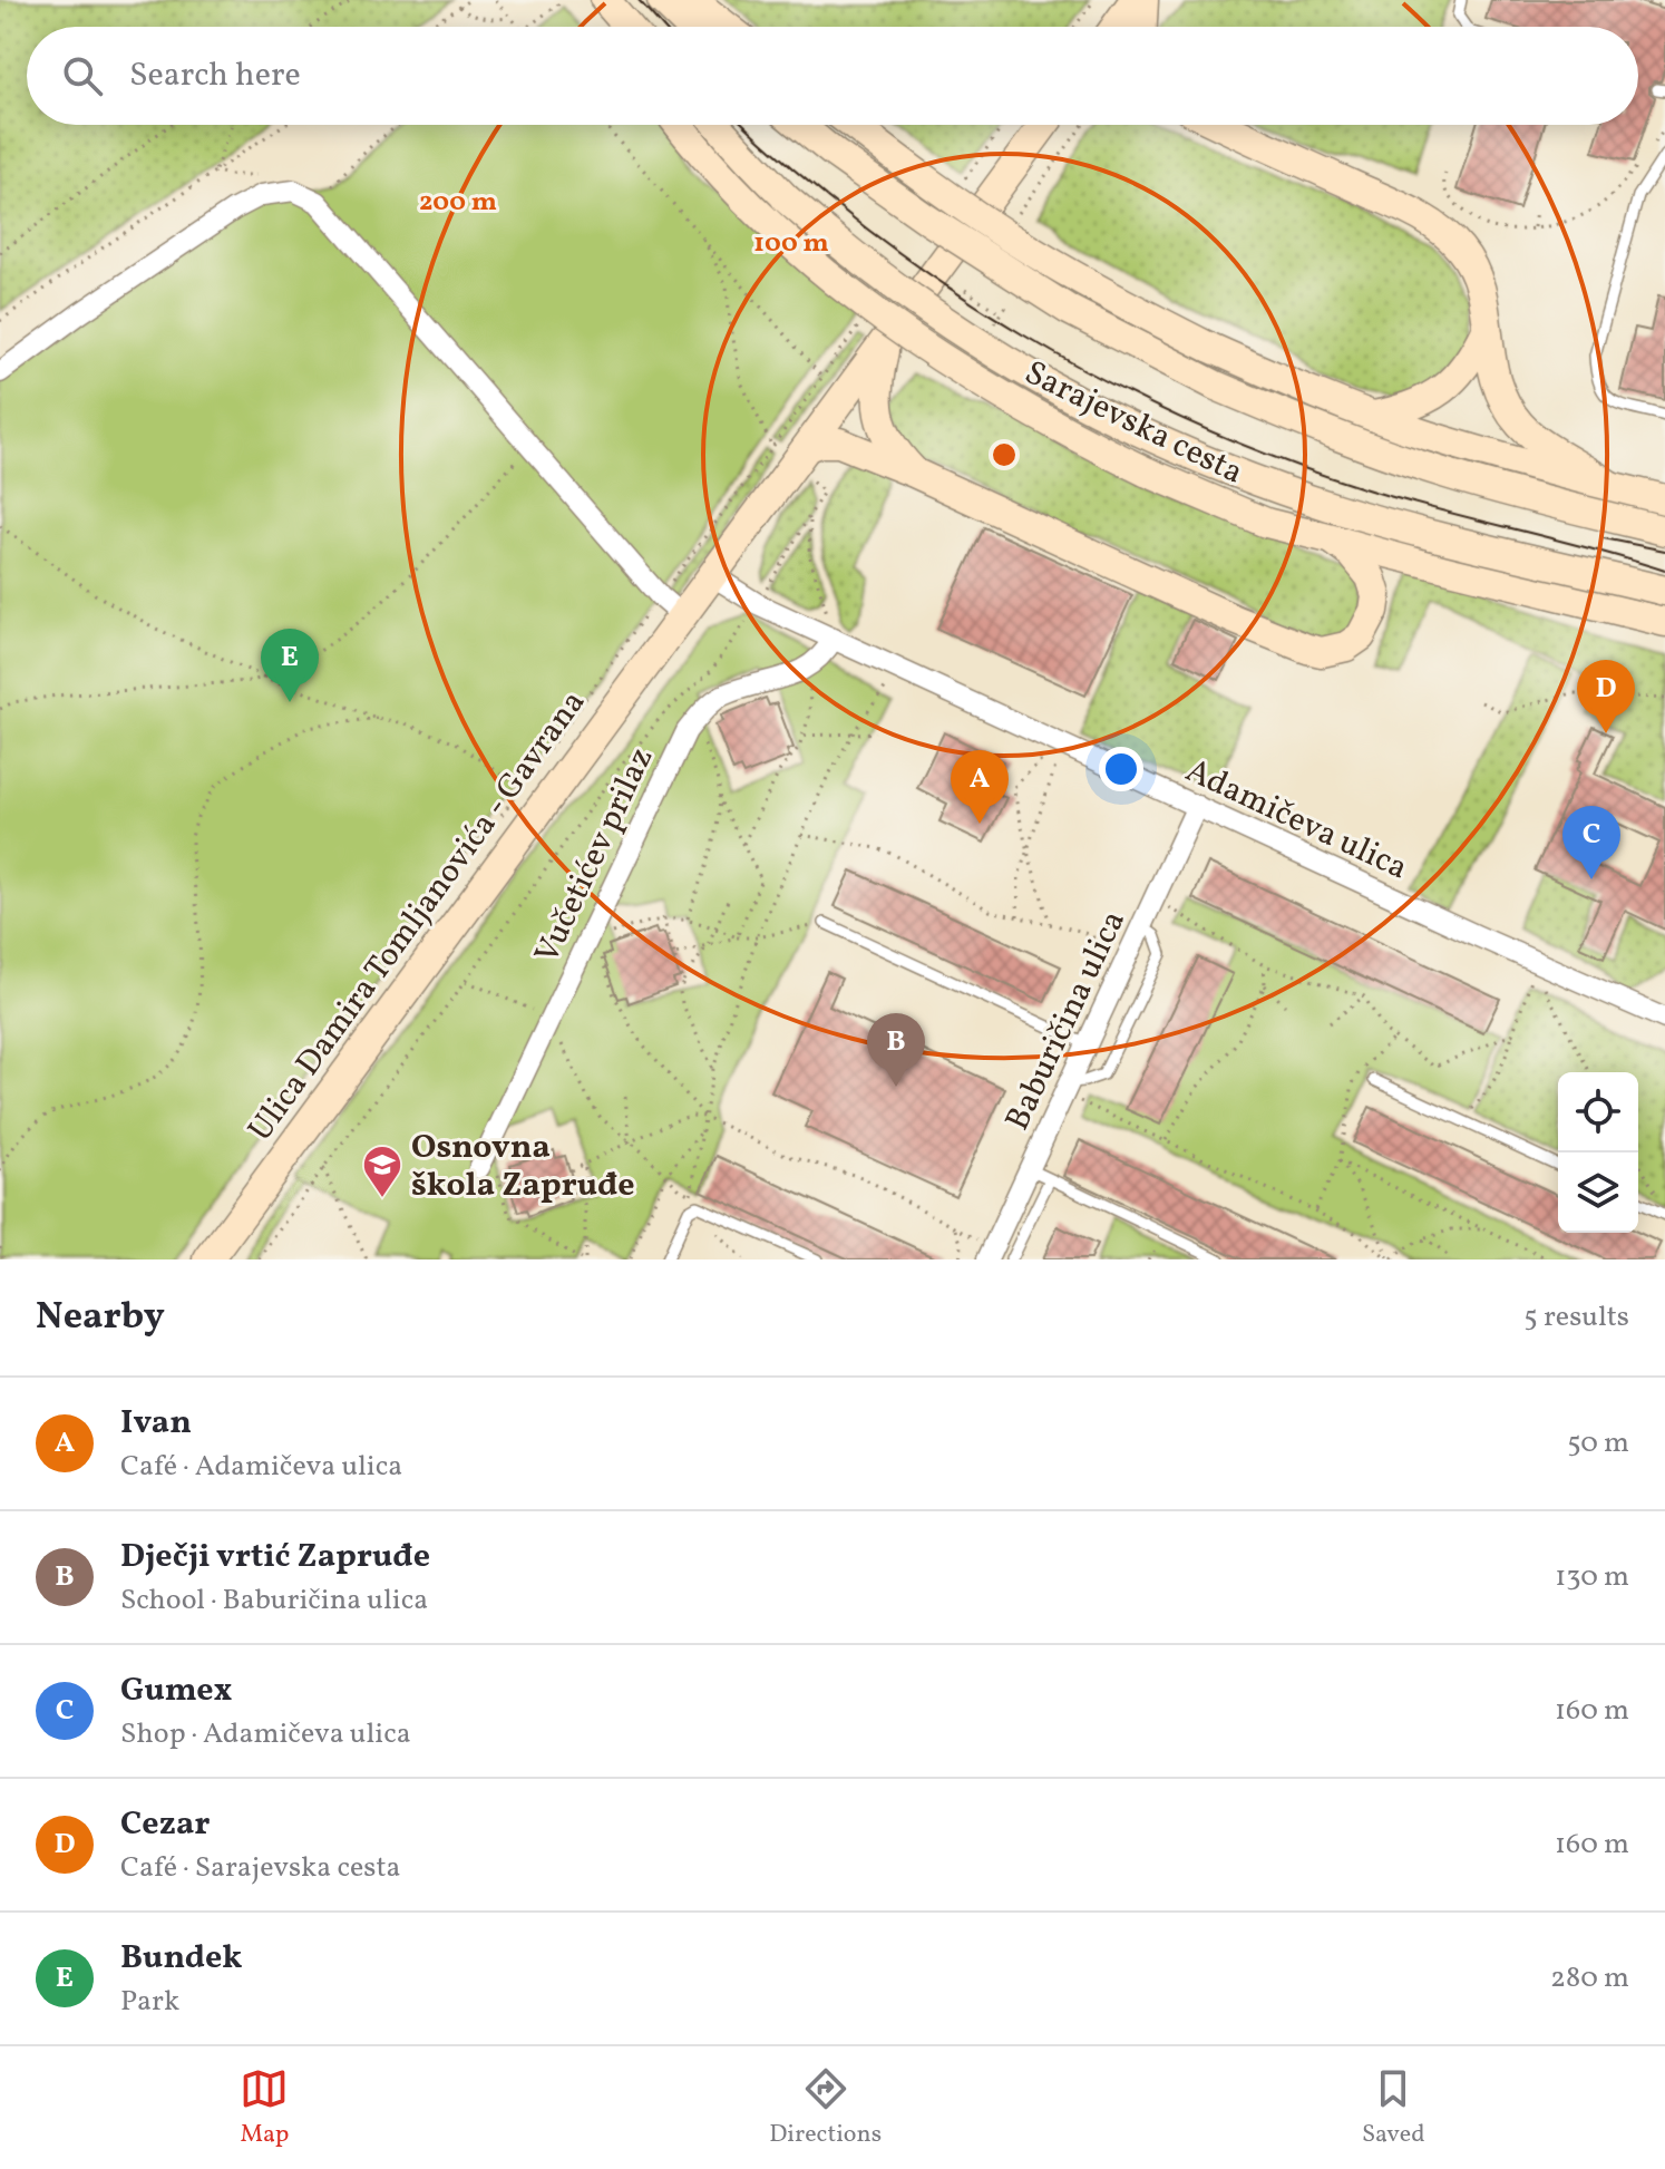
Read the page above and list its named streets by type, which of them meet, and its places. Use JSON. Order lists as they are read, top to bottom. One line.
{"streets":{"main road":["Sarajevska cesta","Ulica Damira Tomljanovića - Gavrana"],"street":["Adamičeva ulica","Vučetićev prilaz","Baburičina ulica"]},"crossings":[["Adamičeva ulica","Vučetićev prilaz"],["Adamičeva ulica","Ulica Damira Tomljanovića - Gavrana"],["Adamičeva ulica","Baburičina ulica"]],"places":{"school or university":["Osnovna škola Zapruđe"]},"page":{"search":"Search here","pins":["E","D","A","C","B"],"heading":["Nearby","5 results"],"list":[{"mark":"A","name":"Ivan","note":"Café · Adamičeva ulica","value":"50 m"},{"mark":"B","name":"Dječji vrtić Zapruđe","note":"School · Baburičina ulica","value":"130 m"},{"mark":"C","name":"Gumex","note":"Shop · Adamičeva ulica","value":"160 m"},{"mark":"D","name":"Cezar","note":"Café · Sarajevska cesta","value":"160 m"},{"mark":"E","name":"Bundek","note":"Park","value":"280 m"}],"nav":["Map","Directions","Saved"]},"rings":["200 m","100 m"]}
